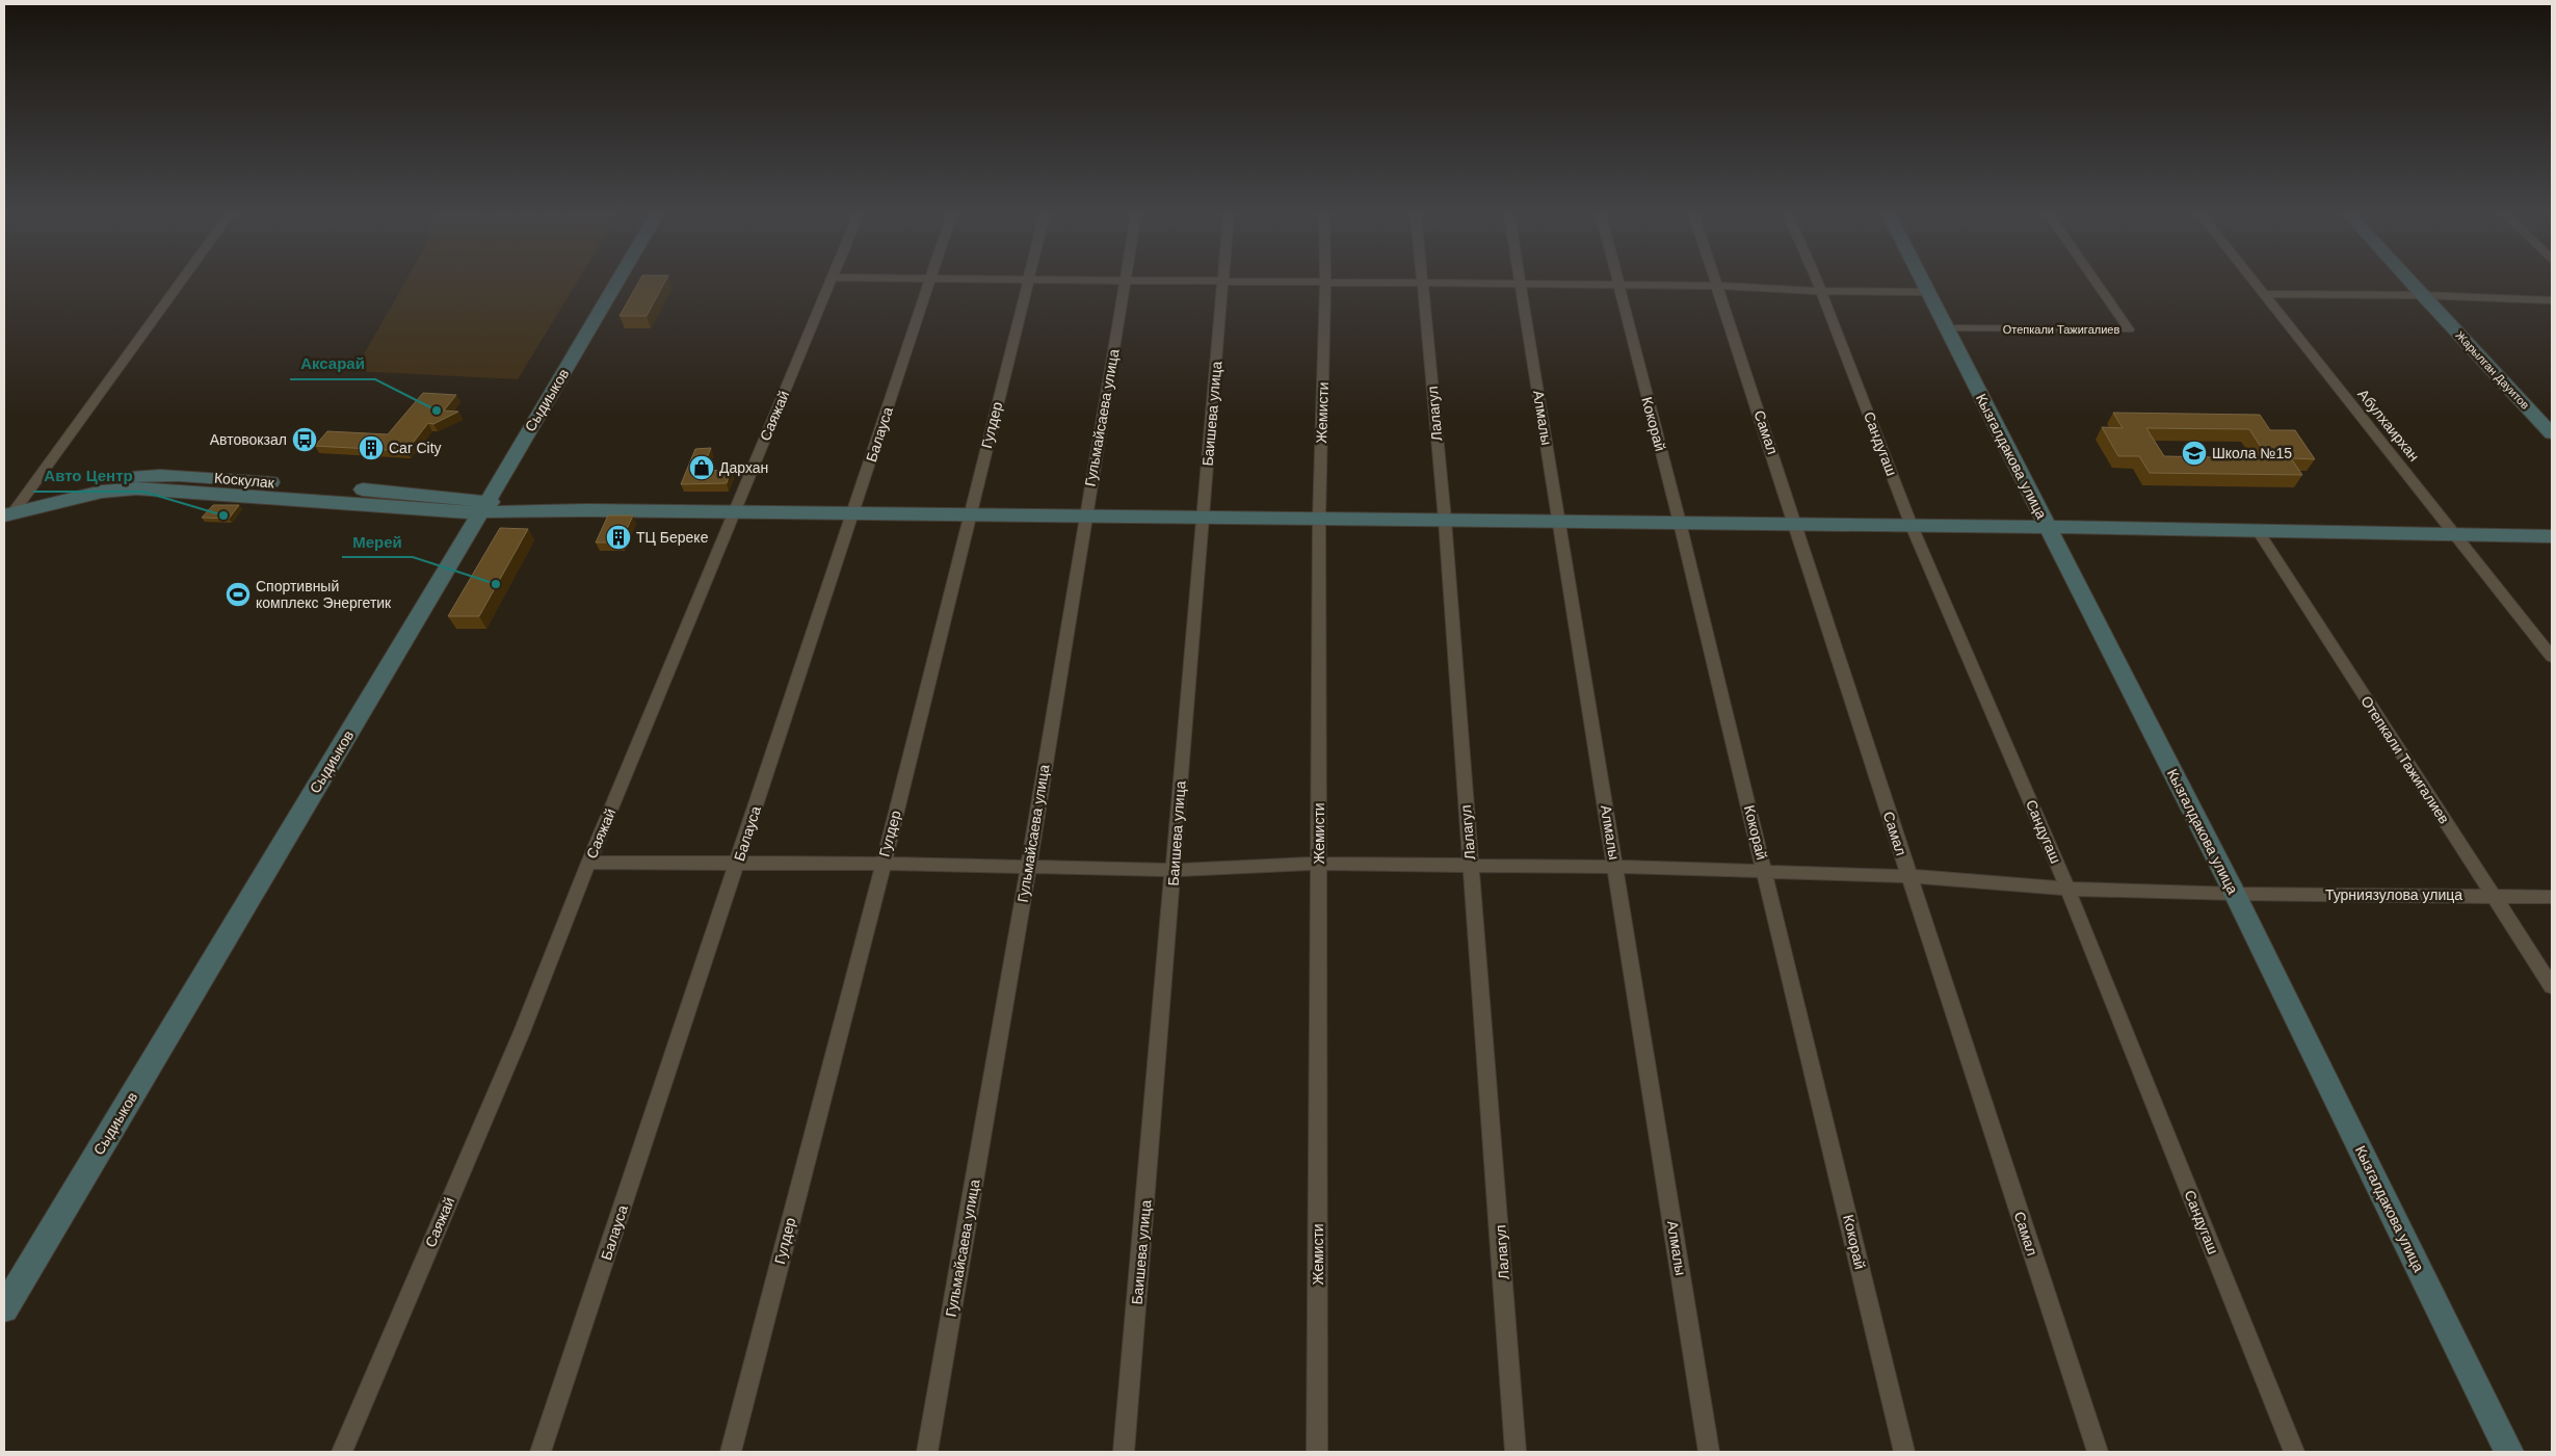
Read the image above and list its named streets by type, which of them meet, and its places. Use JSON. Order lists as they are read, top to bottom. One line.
{"streets":{"street":["Отепкали Тажигалиев","Жарылган Дауитов","Сыдиыков","Жемисти","Баишева улица","Лалагул","Саяжай","Гульмайсаева улица","Алмалы","Кокорай","Гулдер","Абулхаирхан","Самал","Балауса","Сандугаш","Кызгалдакова улица","Коскулак","Турниязулова улица"]},"crossings":[["Отепкали Тажигалиев","Кызгалдакова улица"],["Отепкали Тажигалиев","Турниязулова улица"],["Сыдиыков","Коскулак"],["Жемисти","Турниязулова улица"],["Баишева улица","Турниязулова улица"],["Лалагул","Турниязулова улица"],["Саяжай","Турниязулова улица"],["Гульмайсаева улица","Турниязулова улица"],["Алмалы","Турниязулова улица"],["Кокорай","Турниязулова улица"],["Гулдер","Турниязулова улица"],["Самал","Турниязулова улица"],["Балауса","Турниязулова улица"],["Сандугаш","Турниязулова улица"],["Кызгалдакова улица","Турниязулова улица"]],"places":{"other":["Аксарай","Авто Центр","Мерей"],"bus stop":["Автовокзал"],"building":["Car City","ТЦ Береке"],"school or university":["Школа №15"],"shop":["Дархан"],"sports":["Спортивный комплекс Энергетик"]}}
